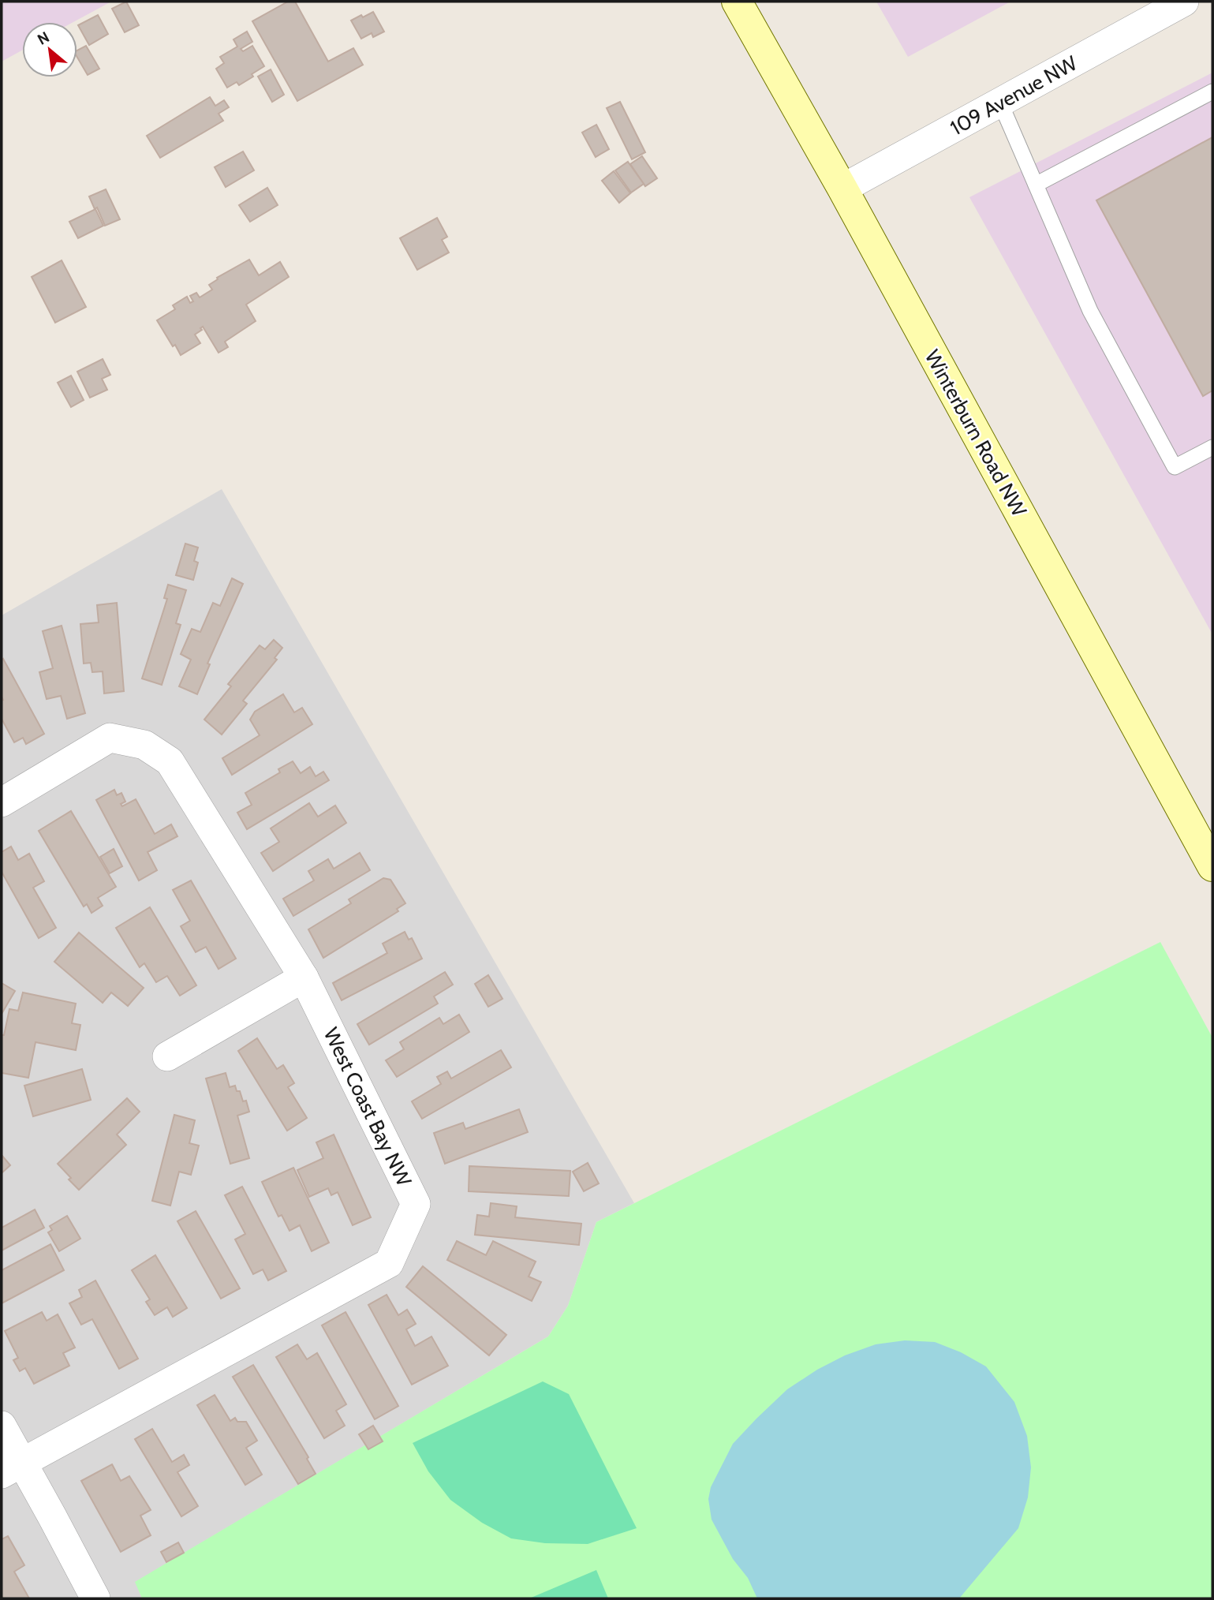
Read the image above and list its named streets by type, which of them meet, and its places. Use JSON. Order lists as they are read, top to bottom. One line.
{"streets":{"main road":["Winterburn Road NW"],"street":["109 Avenue NW","West Coast Bay NW"]},"crossings":[["109 Avenue NW","Winterburn Road NW"]],"north":"top left"}
